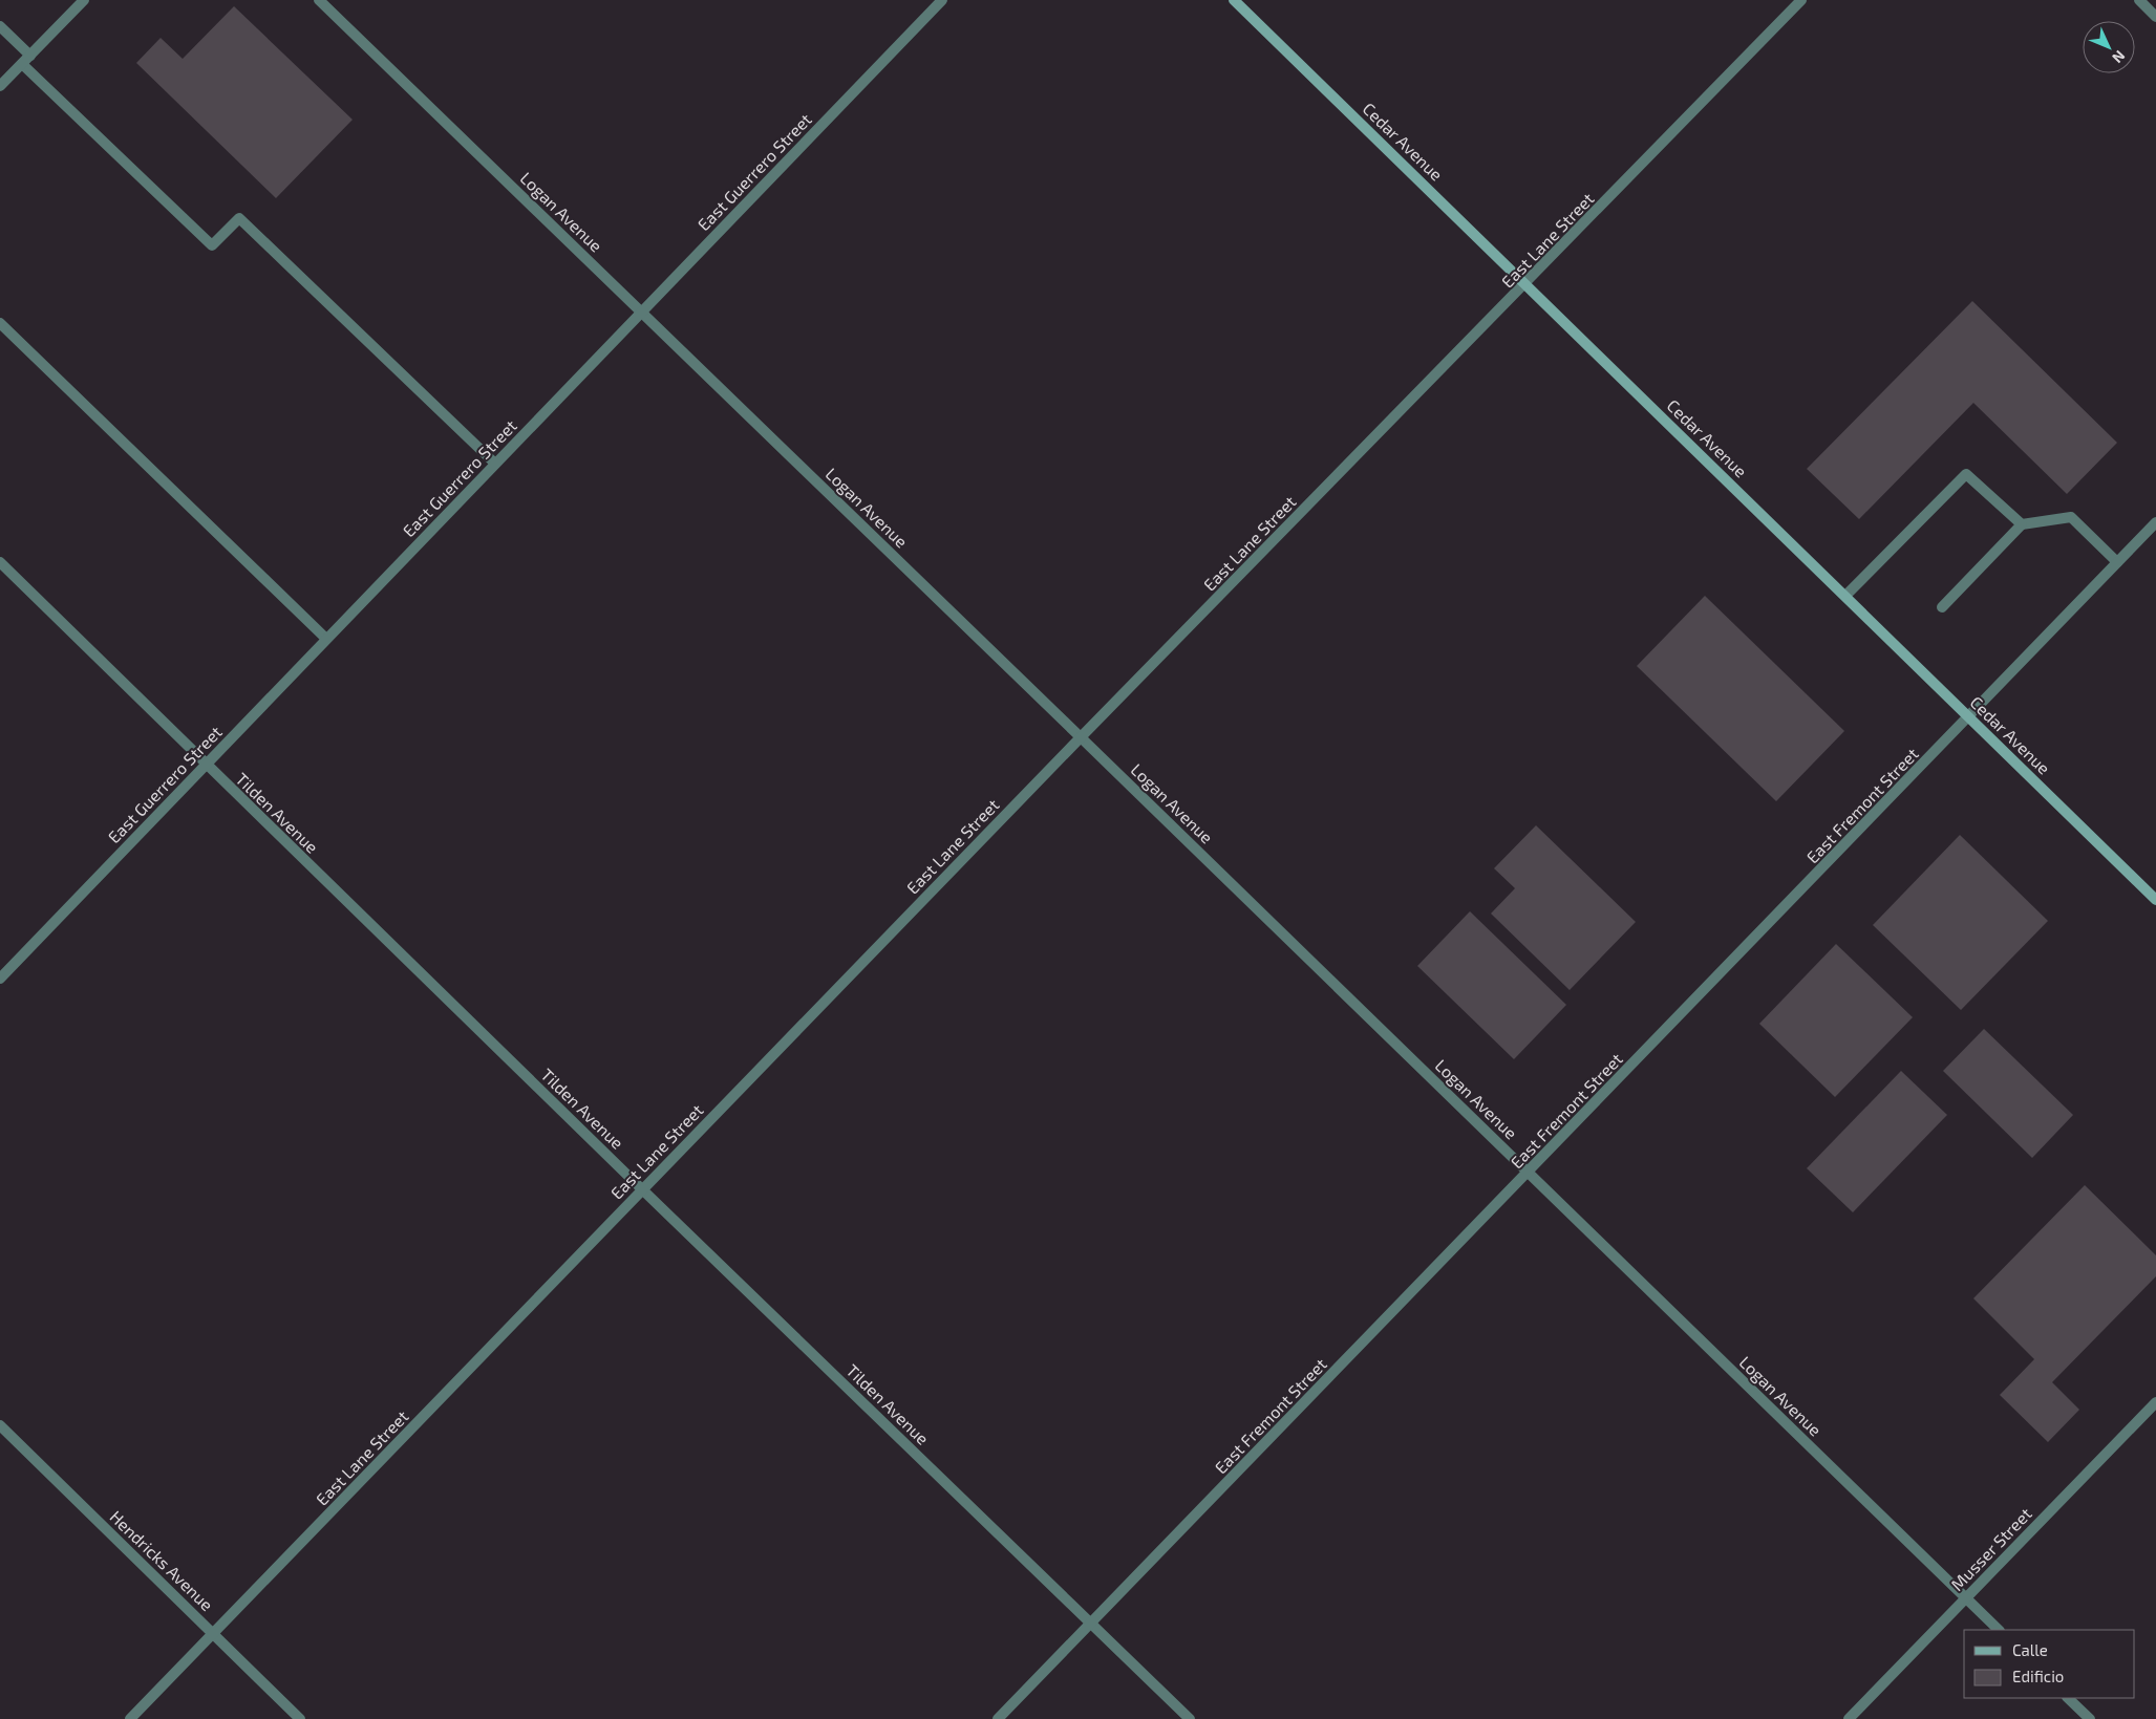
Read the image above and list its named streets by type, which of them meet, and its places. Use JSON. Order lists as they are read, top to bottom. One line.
{"streets":{"street":["Cedar Avenue","East Guerrero Street","Logan Avenue","East Lane Street","East Fremont Street","Tilden Avenue","Musser Street","Hendricks Avenue"]},"crossings":[["Cedar Avenue","East Lane Street"],["Cedar Avenue","East Fremont Street"],["East Guerrero Street","Logan Avenue"],["East Guerrero Street","Tilden Avenue"],["Logan Avenue","East Lane Street"],["Logan Avenue","East Fremont Street"],["Logan Avenue","Musser Street"],["East Lane Street","Tilden Avenue"],["East Lane Street","Hendricks Avenue"],["East Fremont Street","Tilden Avenue"]],"legend":["Calle","Edificio"],"north":"bottom right"}
